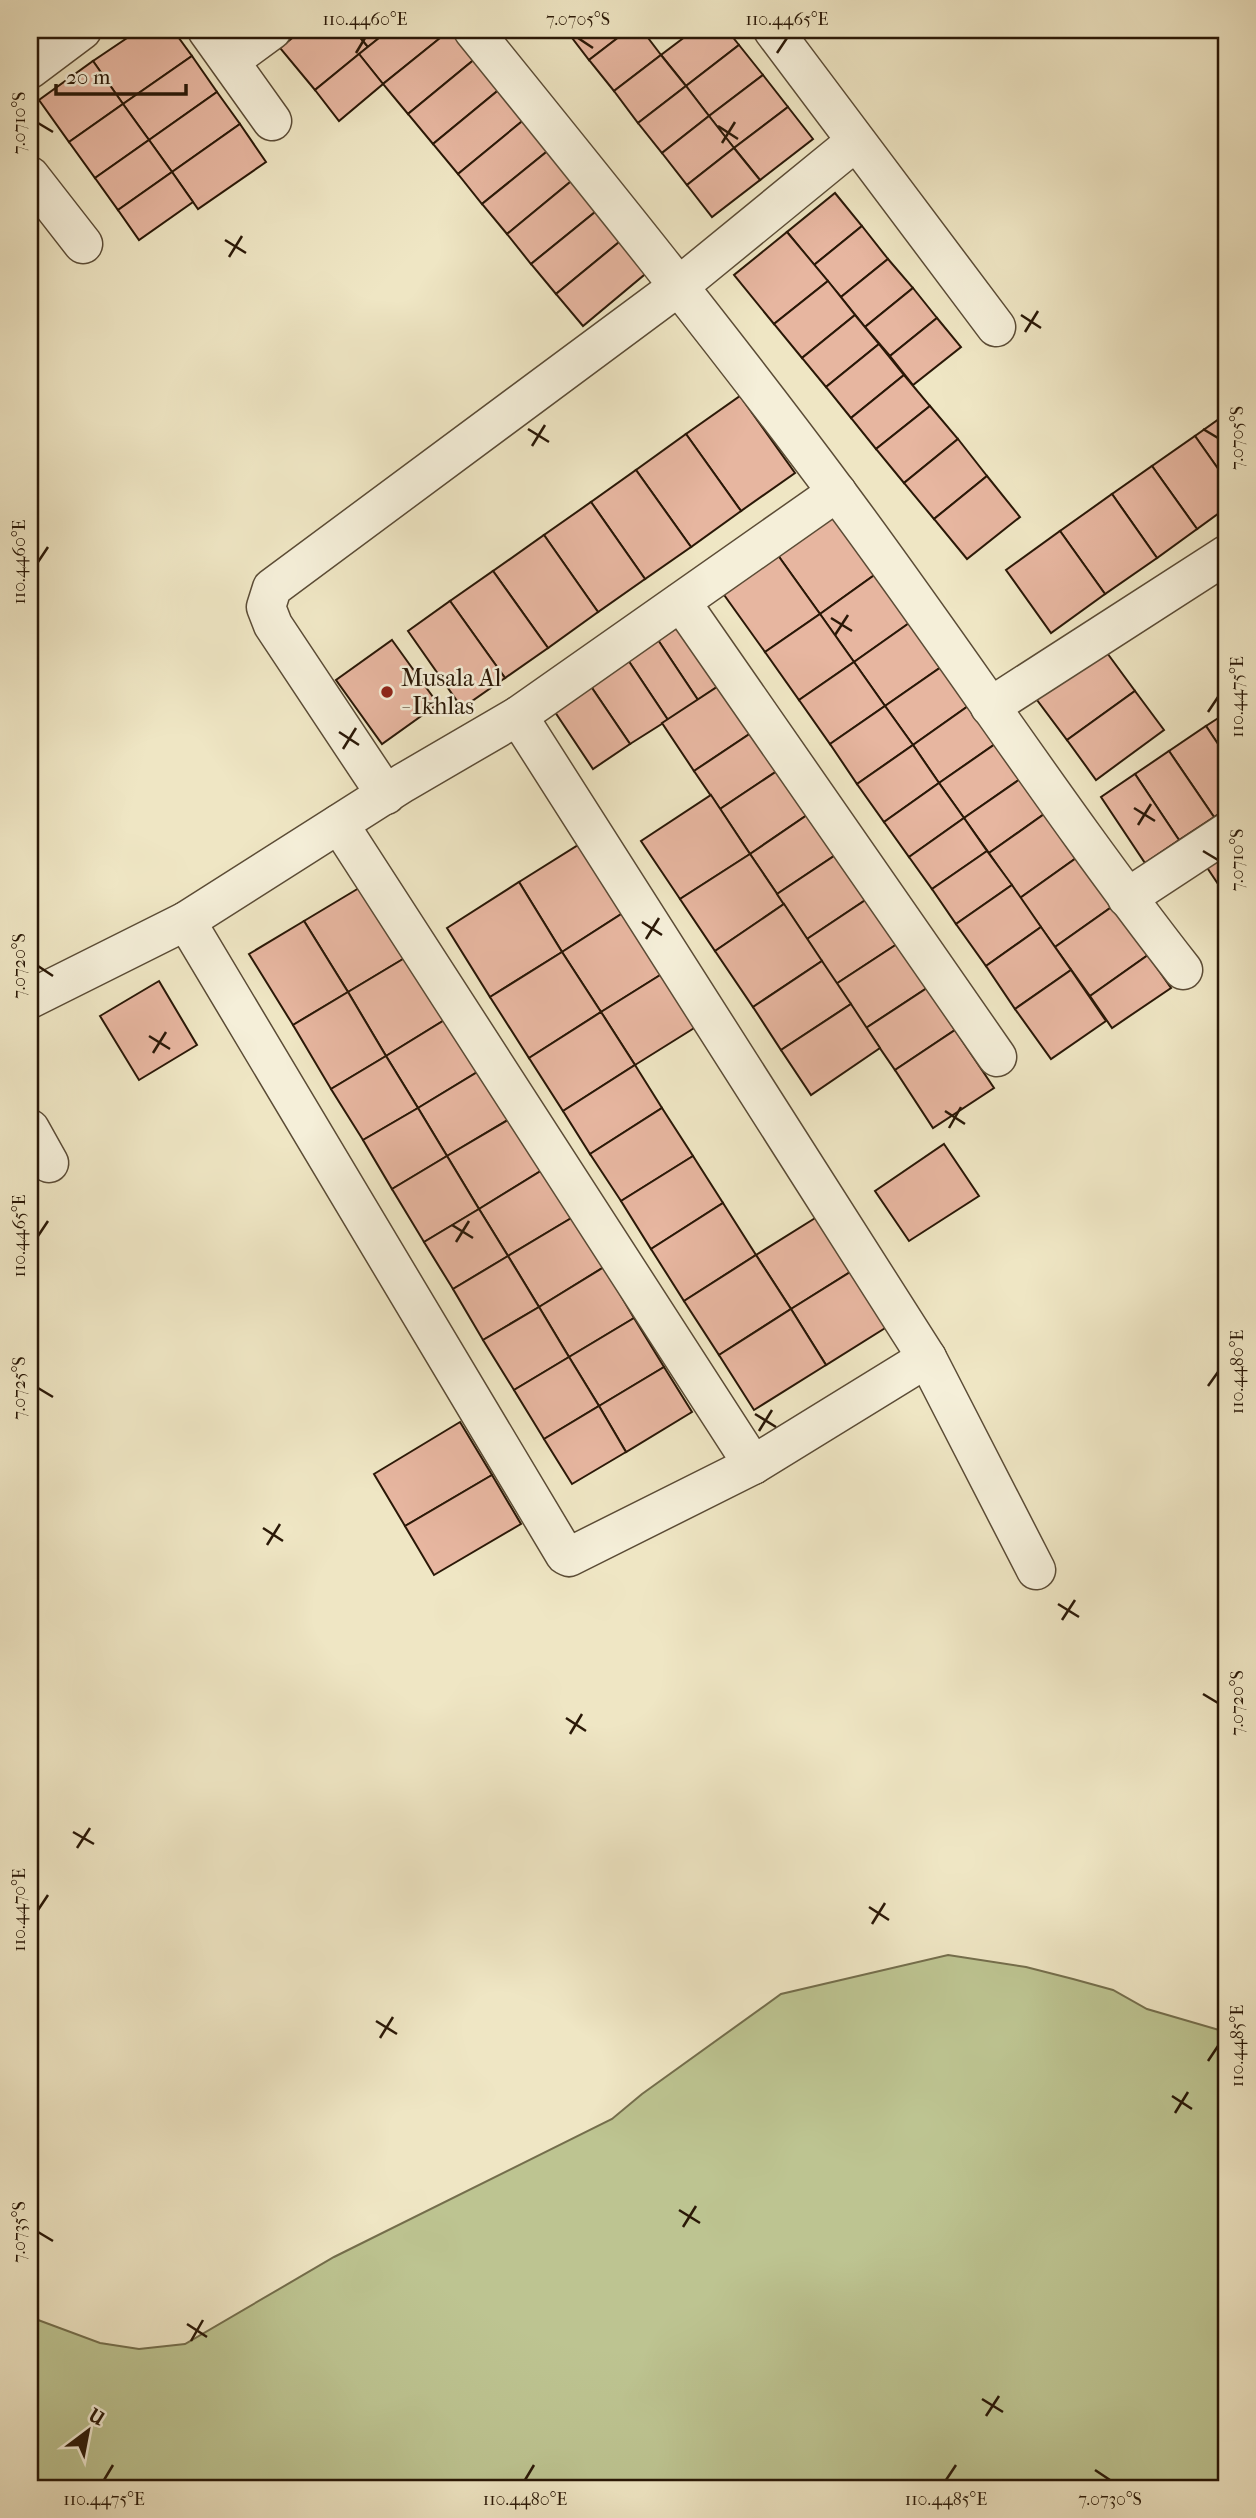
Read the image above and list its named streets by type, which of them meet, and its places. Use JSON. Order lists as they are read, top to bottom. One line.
{"places":["Musala Al - Ikhlas"],"scale_bar":"20 m","north":"top right","coordinates":["110.4460°E","7.0705°S","110.4465°E","7.0710°S","110.4475°E","7.0720°S","110.4480°E","7.0725°S","110.4470°E","110.4485°E","7.0735°S","7.0730°S"]}
